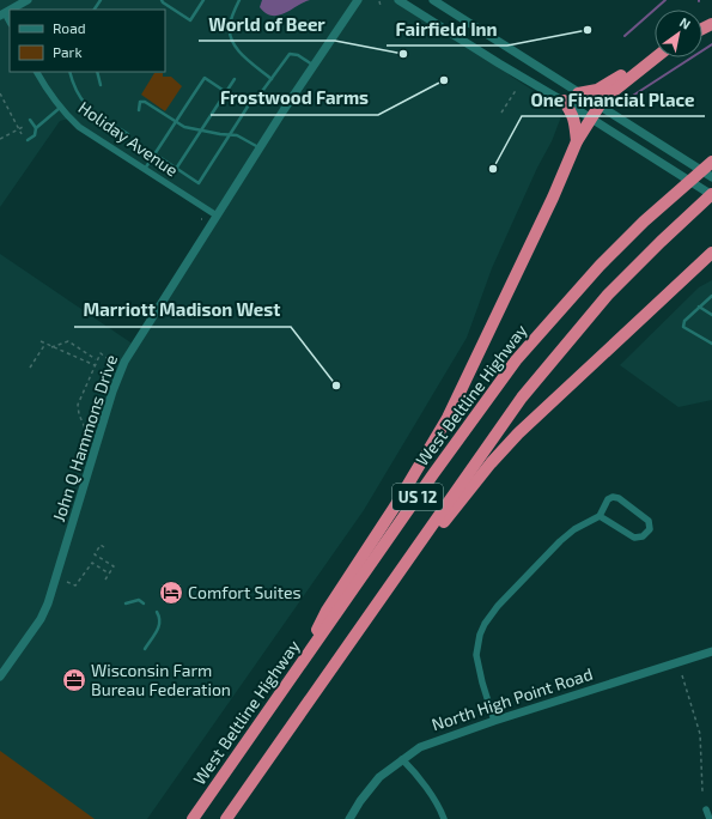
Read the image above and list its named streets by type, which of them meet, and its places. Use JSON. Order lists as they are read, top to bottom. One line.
{"streets":{"highway":["West Beltline Highway","US 12"],"street":["Holiday Avenue","John Q Hammons Drive","North High Point Road"]},"crossings":[["Holiday Avenue","John Q Hammons Drive"]],"places":{"other":["Fairfield Inn","World of Beer","Frostwood Farms","One Financial Place","Marriott Madison West"],"hotel":["Comfort Suites"],"office":["Wisconsin Farm Bureau Federation"]},"legend":["Road","Park"],"north":"top right"}
